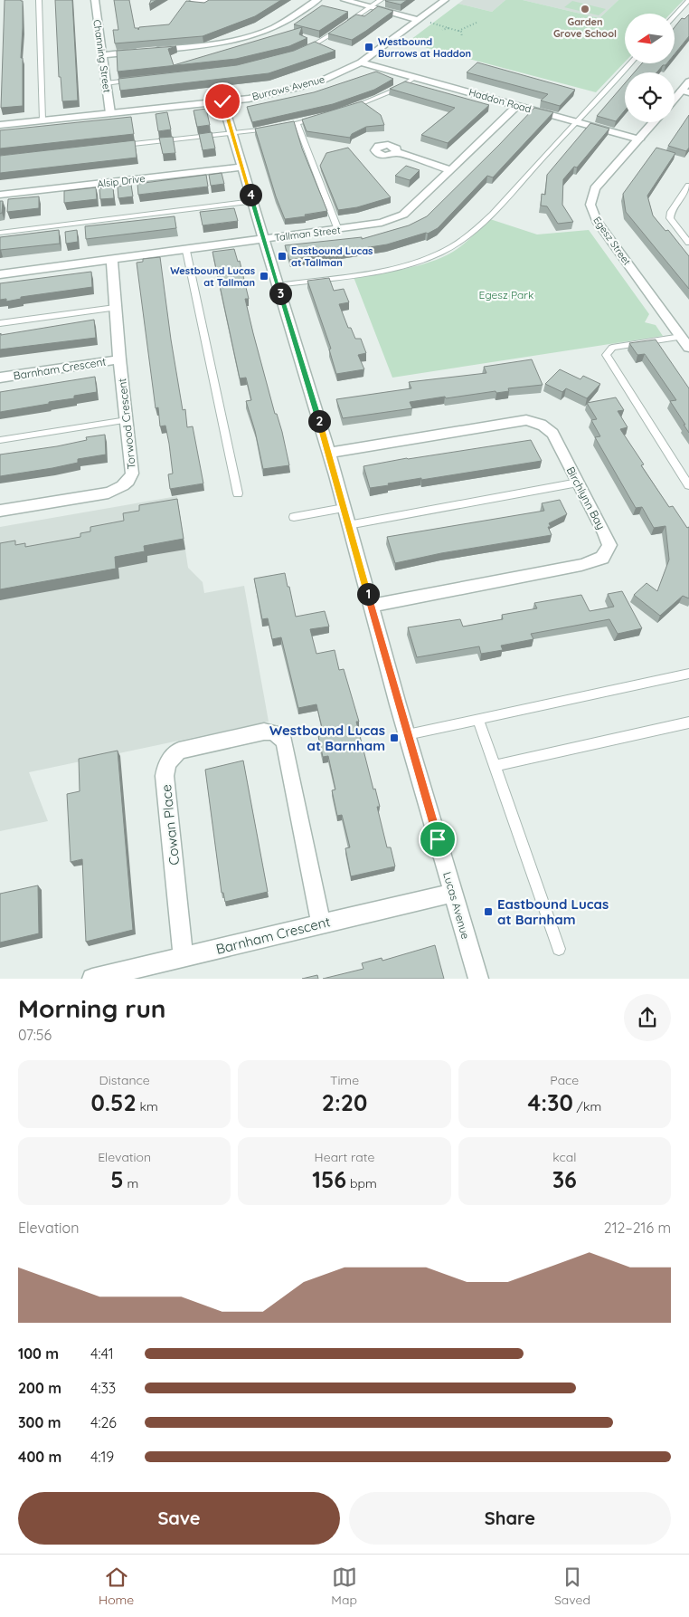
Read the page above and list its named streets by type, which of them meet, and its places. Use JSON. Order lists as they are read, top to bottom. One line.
{"streets":{"street":["Channing Street","Burrows Avenue","Haddon Road","Alsip Drive","Tallman Street","Egesz Street","Barnham Crescent","Torwood Crescent","Birchlynn Bay","Cowan Place","Lucas Avenue"]},"crossings":[["Channing Street","Burrows Avenue"],["Burrows Avenue","Haddon Road"],["Burrows Avenue","Lucas Avenue"],["Haddon Road","Tallman Street"],["Haddon Road","Egesz Street"],["Alsip Drive","Lucas Avenue"],["Tallman Street","Torwood Crescent"],["Tallman Street","Lucas Avenue"],["Barnham Crescent","Torwood Crescent"],["Barnham Crescent","Cowan Place"],["Barnham Crescent","Lucas Avenue"],["Birchlynn Bay","Lucas Avenue"]],"parks":["Egesz Park"],"places":{"other":["Garden Grove School"],"transit":["Westbound Burrows at Haddon","Eastbound Lucas at Tallman","Westbound Lucas at Tallman","Westbound Lucas at Barnham","Eastbound Lucas at Barnham"]},"north":"left","page":{"pins":["4","3","2","1"],"heading":["Morning run","07:56"],"stats":[["Distance","0.52 km"],["Time","2:20"],["Pace","4:30 /km"],["Elevation","5 m"],["Heart rate","156 bpm"],["kcal","36"]],"chart":["Elevation","212–216 m"],"list":[{"name":"100 m","note":"4:41"},{"name":"200 m","note":"4:33"},{"name":"300 m","note":"4:26"},{"name":"400 m","note":"4:19"}],"buttons":["Save","Share"],"tabs":["Home","Map","Saved"]}}
